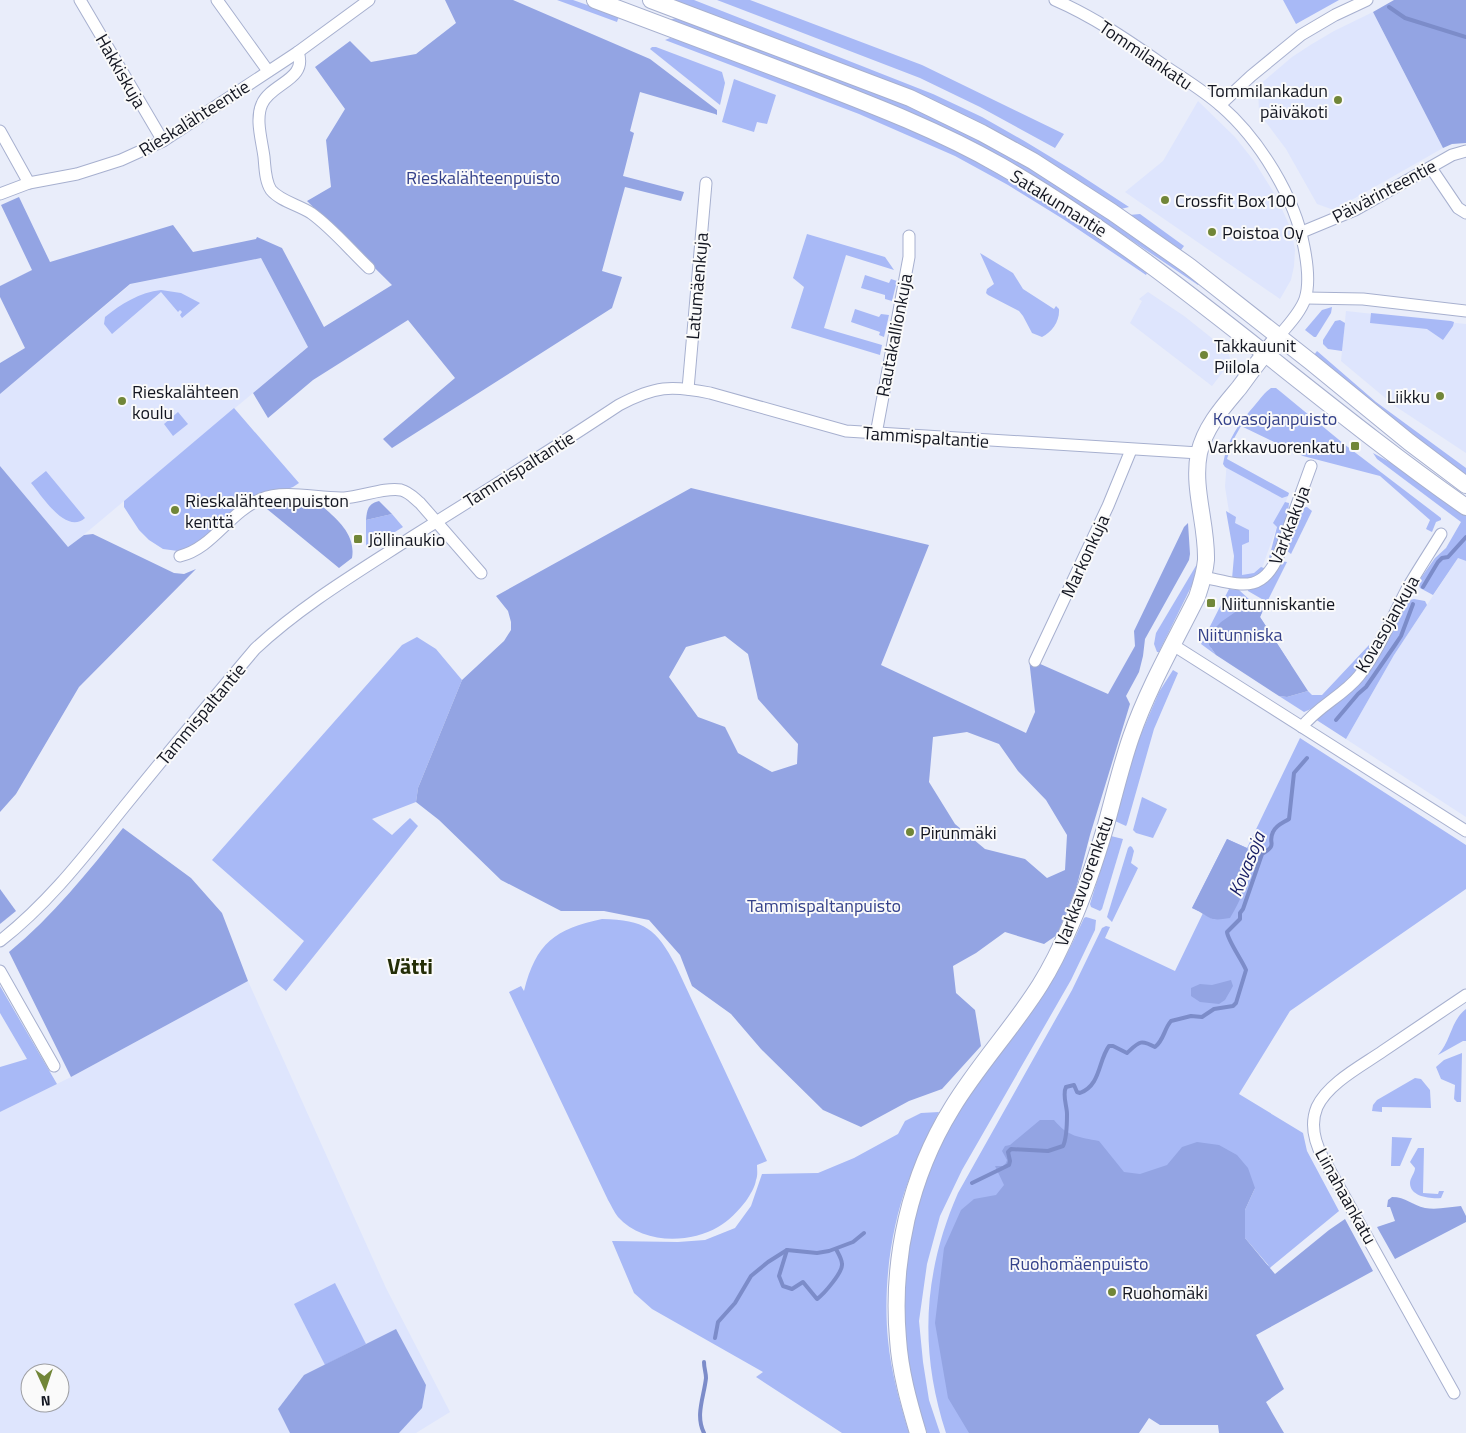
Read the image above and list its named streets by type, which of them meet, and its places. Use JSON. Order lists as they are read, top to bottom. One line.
{"streets":{"main road":["Satakunnantie","Varkkavuorenkatu"],"street":["Tommilankatu","Hakkiskuja","Rieskalähteentie","Päivärinteentie","Latumäenkuja","Rautakallionkuja","Tammispaltantie","Varkkakuja","Markonkuja","Kovasojankuja","Liinahaankatu"]},"crossings":[["Tommilankatu","Päivärinteentie"],["Hakkiskuja","Rieskalähteentie"],["Satakunnantie","Varkkavuorenkatu"],["Latumäenkuja","Tammispaltantie"],["Rautakallionkuja","Tammispaltantie"],["Tammispaltantie","Markonkuja"],["Tammispaltantie","Varkkavuorenkatu"],["Varkkakuja","Varkkavuorenkatu"]],"districts":["Vätti"],"water":["Kovasoja"],"parks":["Rieskalähteenpuisto","Kovasojanpuisto","Niitunniska","Tammispaltanpuisto","Ruohomäenpuisto"],"places":{"other":["Tommilankadun päiväkoti","Crossfit Box100","Poistoa Oy","Takkauunit Piilola","Liikku","Rieskalähteen koulu","Rieskalähteenpuiston kenttä","Pirunmäki","Ruohomäki"],"transit":["Varkkavuorenkatu","Jöllinaukio","Niitunniskantie"]},"north":"bottom"}
